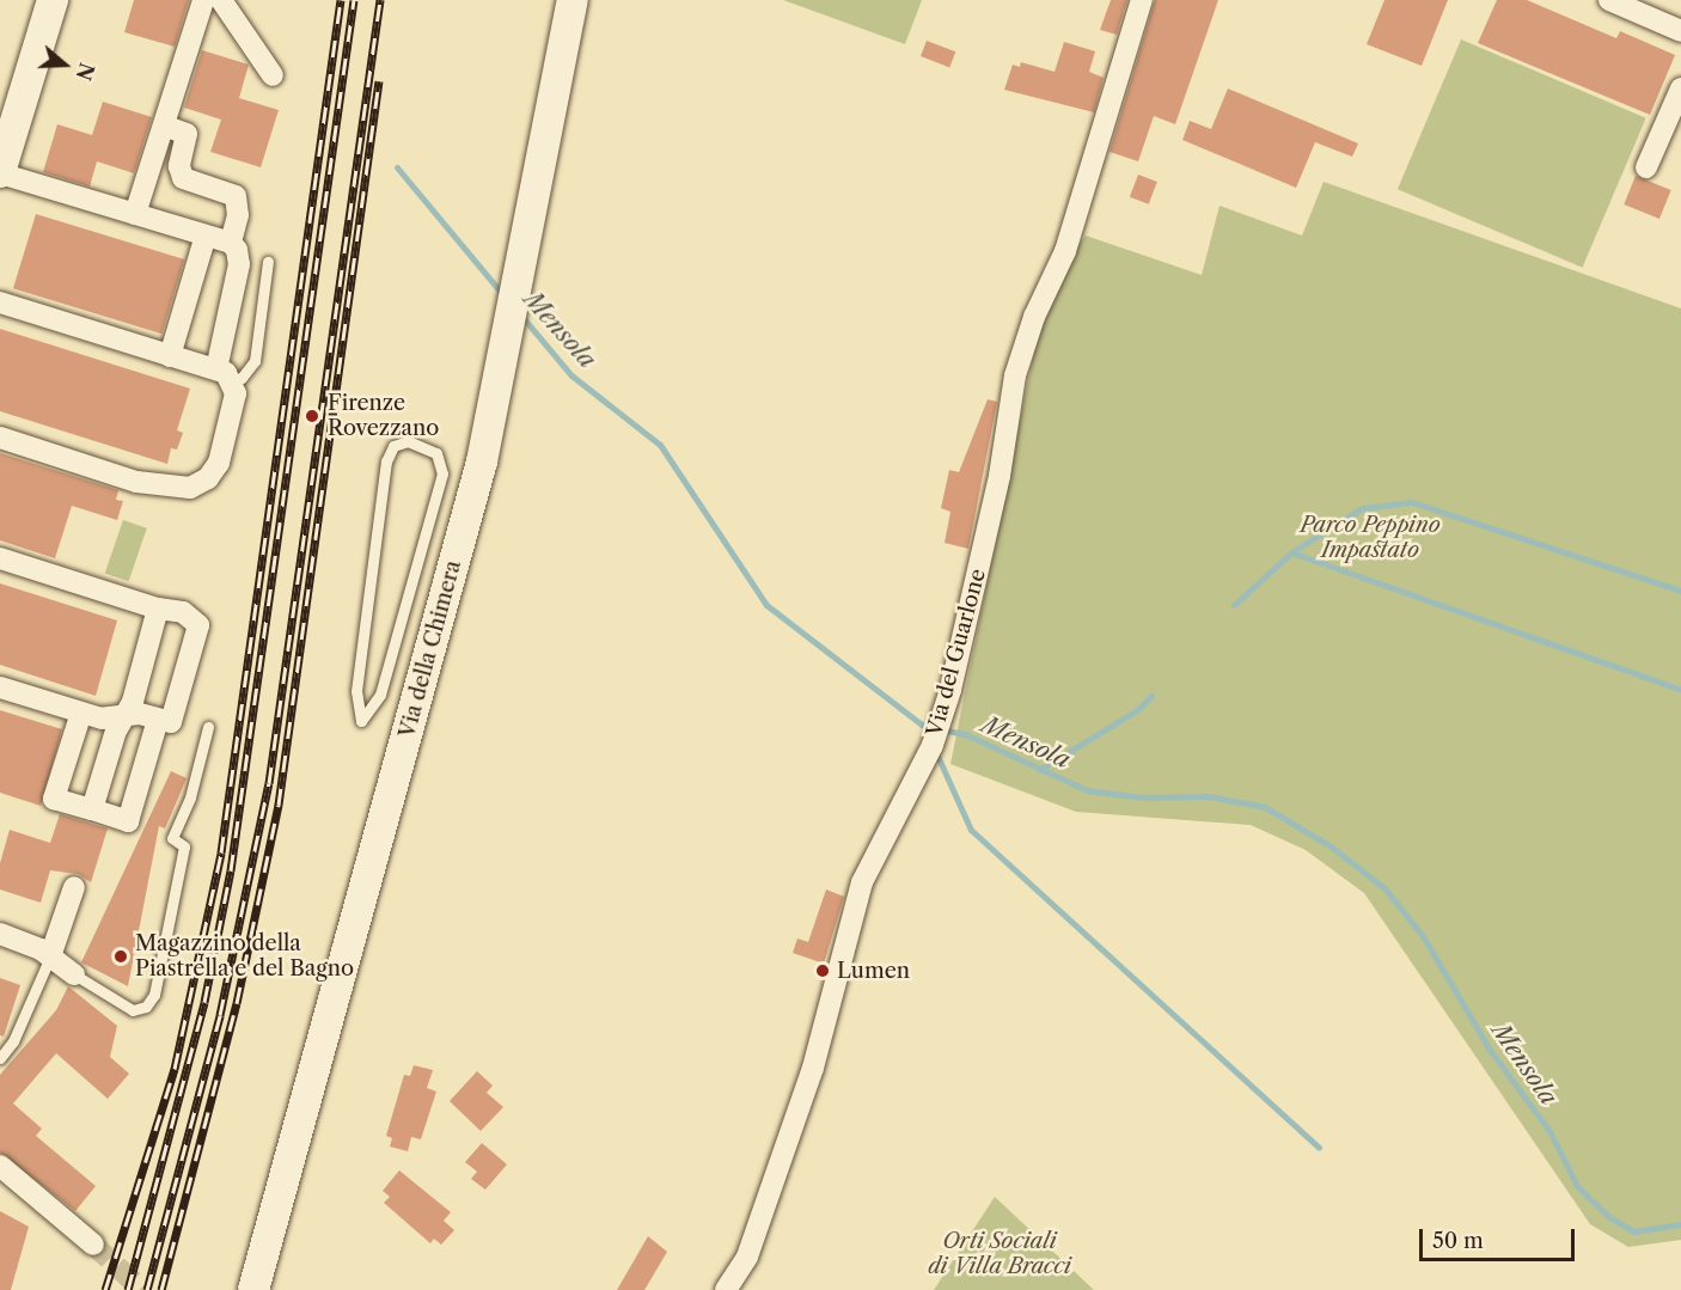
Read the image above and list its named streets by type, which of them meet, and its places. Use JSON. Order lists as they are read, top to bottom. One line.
{"streets":{"street":["Via della Chimera","Via del Guarlone"]},"water":["Mensola"],"parks":["Parco Peppino Impastato","Orti Sociali di Villa Bracci"],"places":["Firenze Rovezzano","Magazzino della Piastrella e del Bagno","Lumen"],"scale_bar":"50 m","north":"right"}
